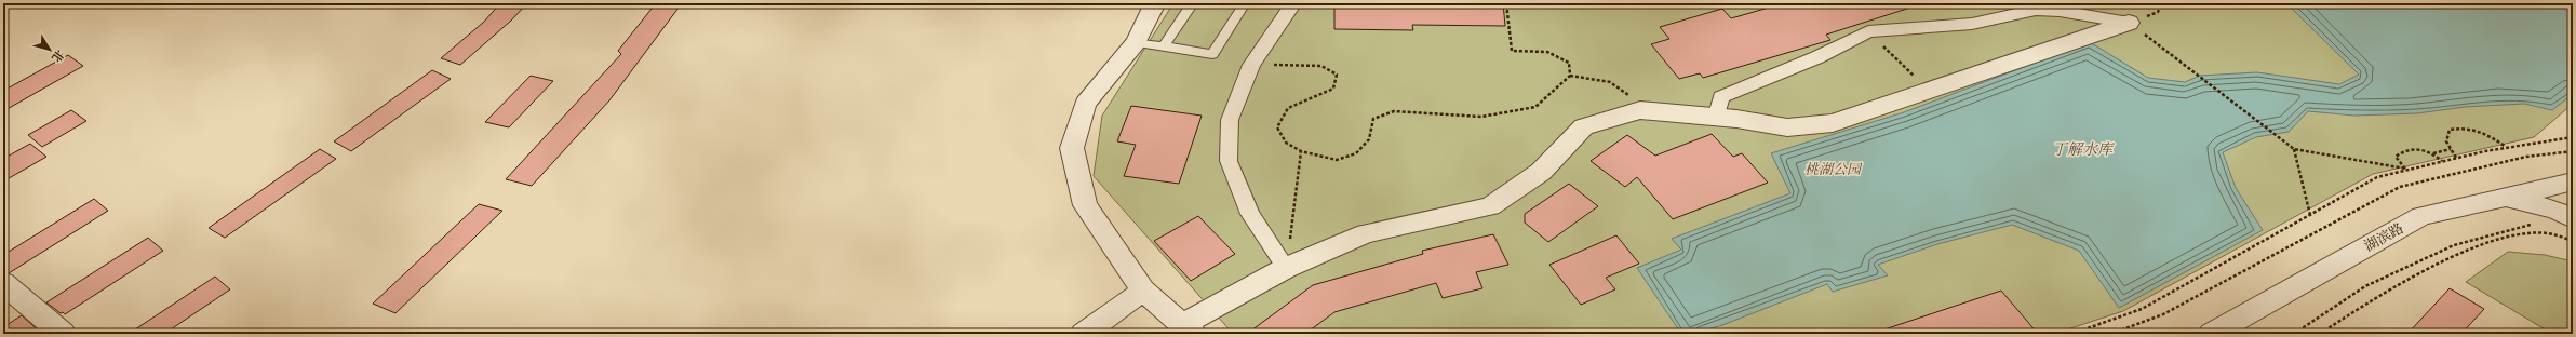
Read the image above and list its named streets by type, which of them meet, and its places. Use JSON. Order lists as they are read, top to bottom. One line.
{"streets":{"street":["湖滨路"]},"water":["丁解水库"],"parks":["桃湖公园"],"north":"bottom right"}
